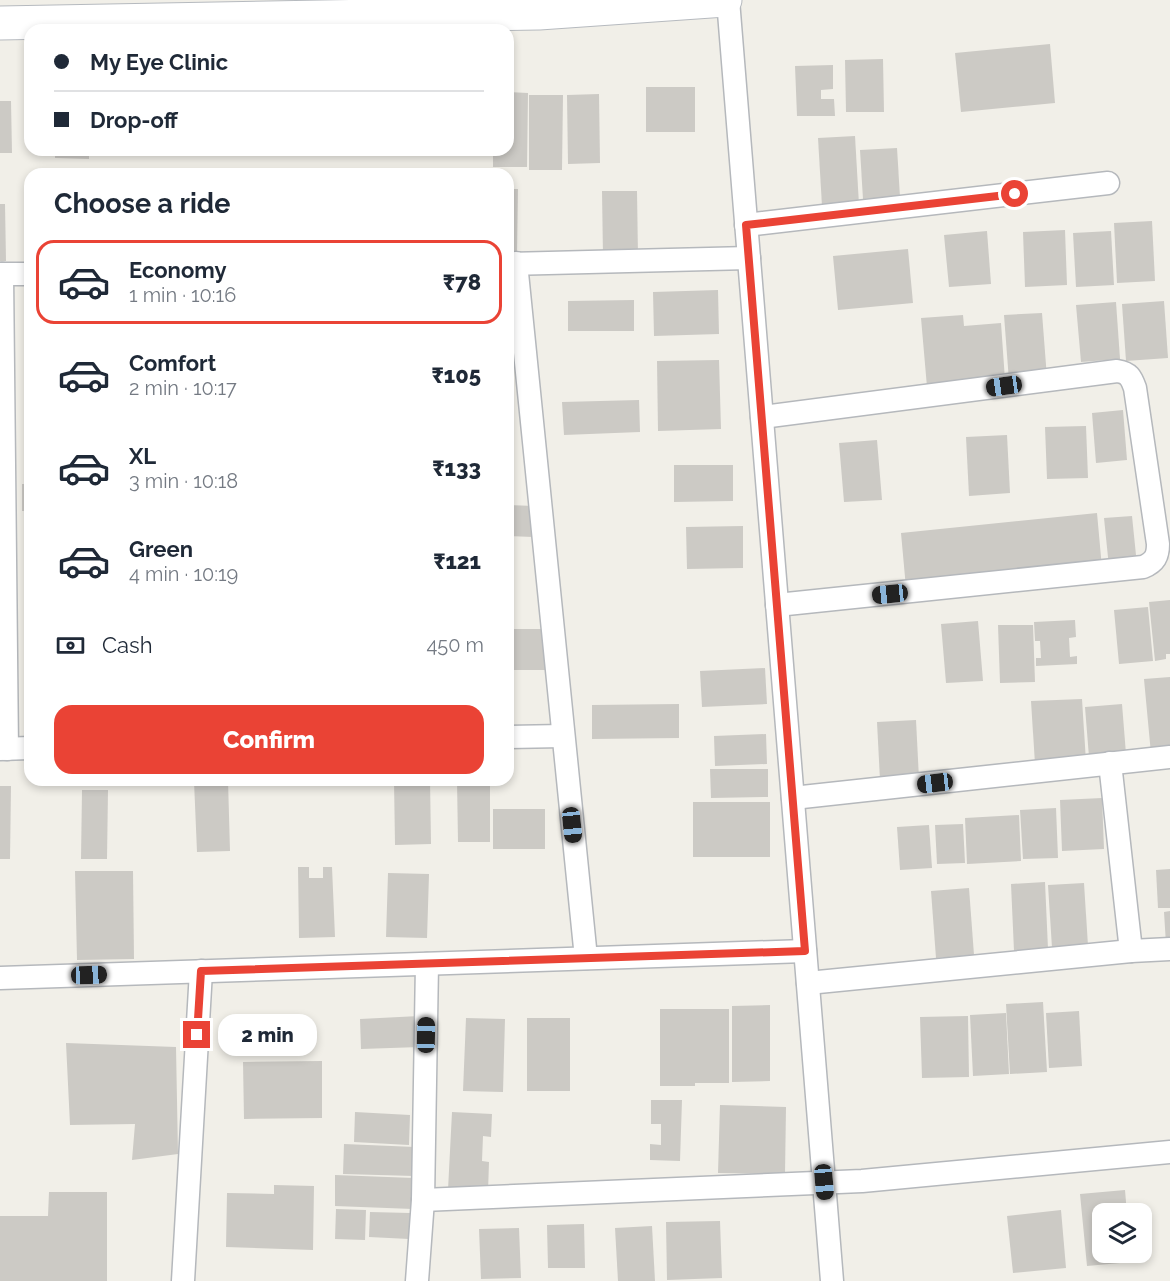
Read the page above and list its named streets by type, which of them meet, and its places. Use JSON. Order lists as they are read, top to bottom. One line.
{"page":{"banner":["My Eye Clinic","Drop-off"],"heading":"Choose a ride","list":[{"name":"Economy","note":"1 min · 10:16","value":"₹78"},{"name":"Comfort","note":"2 min · 10:17","value":"₹105"},{"name":"XL","note":"3 min · 10:18","value":"₹133"},{"name":"Green","note":"4 min · 10:19","value":"₹121"}],"pay":["Cash","450 m"],"buttons":"Confirm","bubble":"2 min"}}
